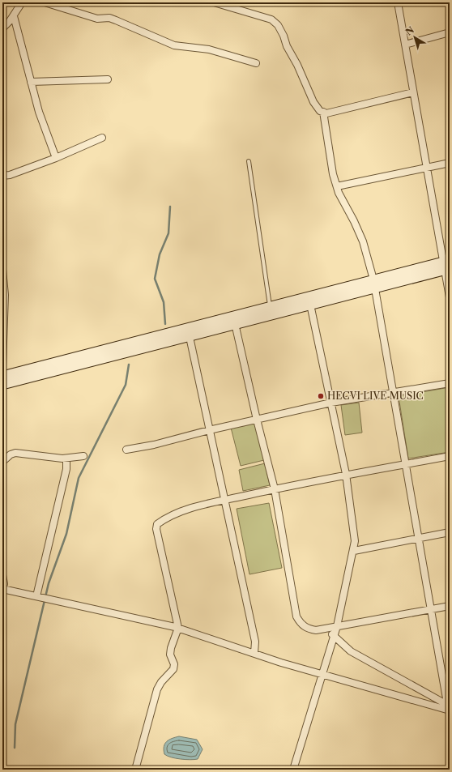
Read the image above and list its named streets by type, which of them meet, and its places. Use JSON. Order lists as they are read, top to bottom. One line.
{"places":["HECVI LIVE MUSIC"],"north":"top left"}
